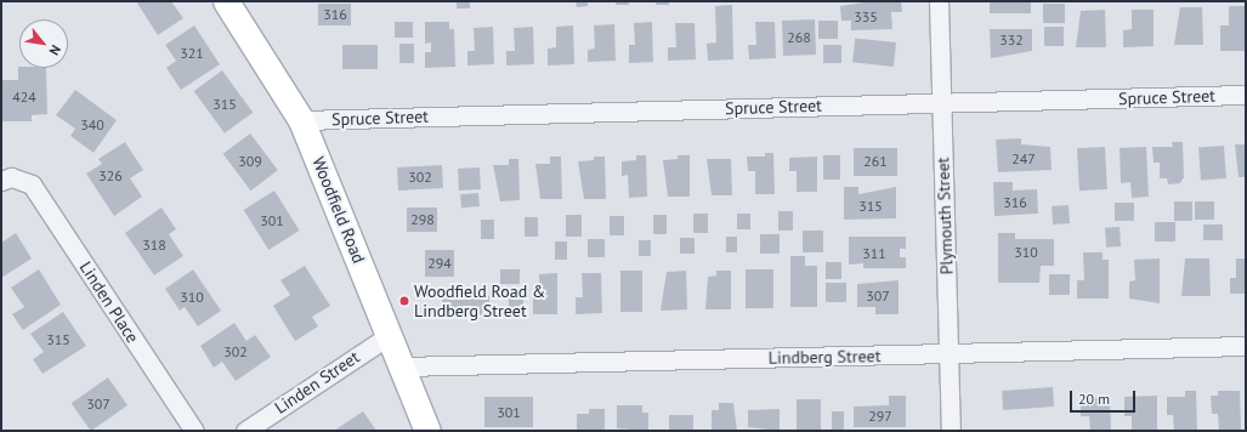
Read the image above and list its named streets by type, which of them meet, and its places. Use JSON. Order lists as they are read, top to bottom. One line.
{"streets":{"main road":["Woodfield Road"],"street":["Spruce Street","Plymouth Street","Linden Place","Lindberg Street","Linden Street"]},"crossings":[["Spruce Street","Woodfield Road"],["Spruce Street","Plymouth Street"],["Woodfield Road","Lindberg Street"],["Woodfield Road","Linden Street"],["Plymouth Street","Lindberg Street"]],"places":["Woodfield Road & Lindberg Street"],"house_numbers":["316","335","268","332","321","424","315","340","247","309","261","326","302","316","315","298","301","318","310","311","294","307","310","315","302","307","301","297"],"scale_bar":"20 m","north":"bottom right"}
